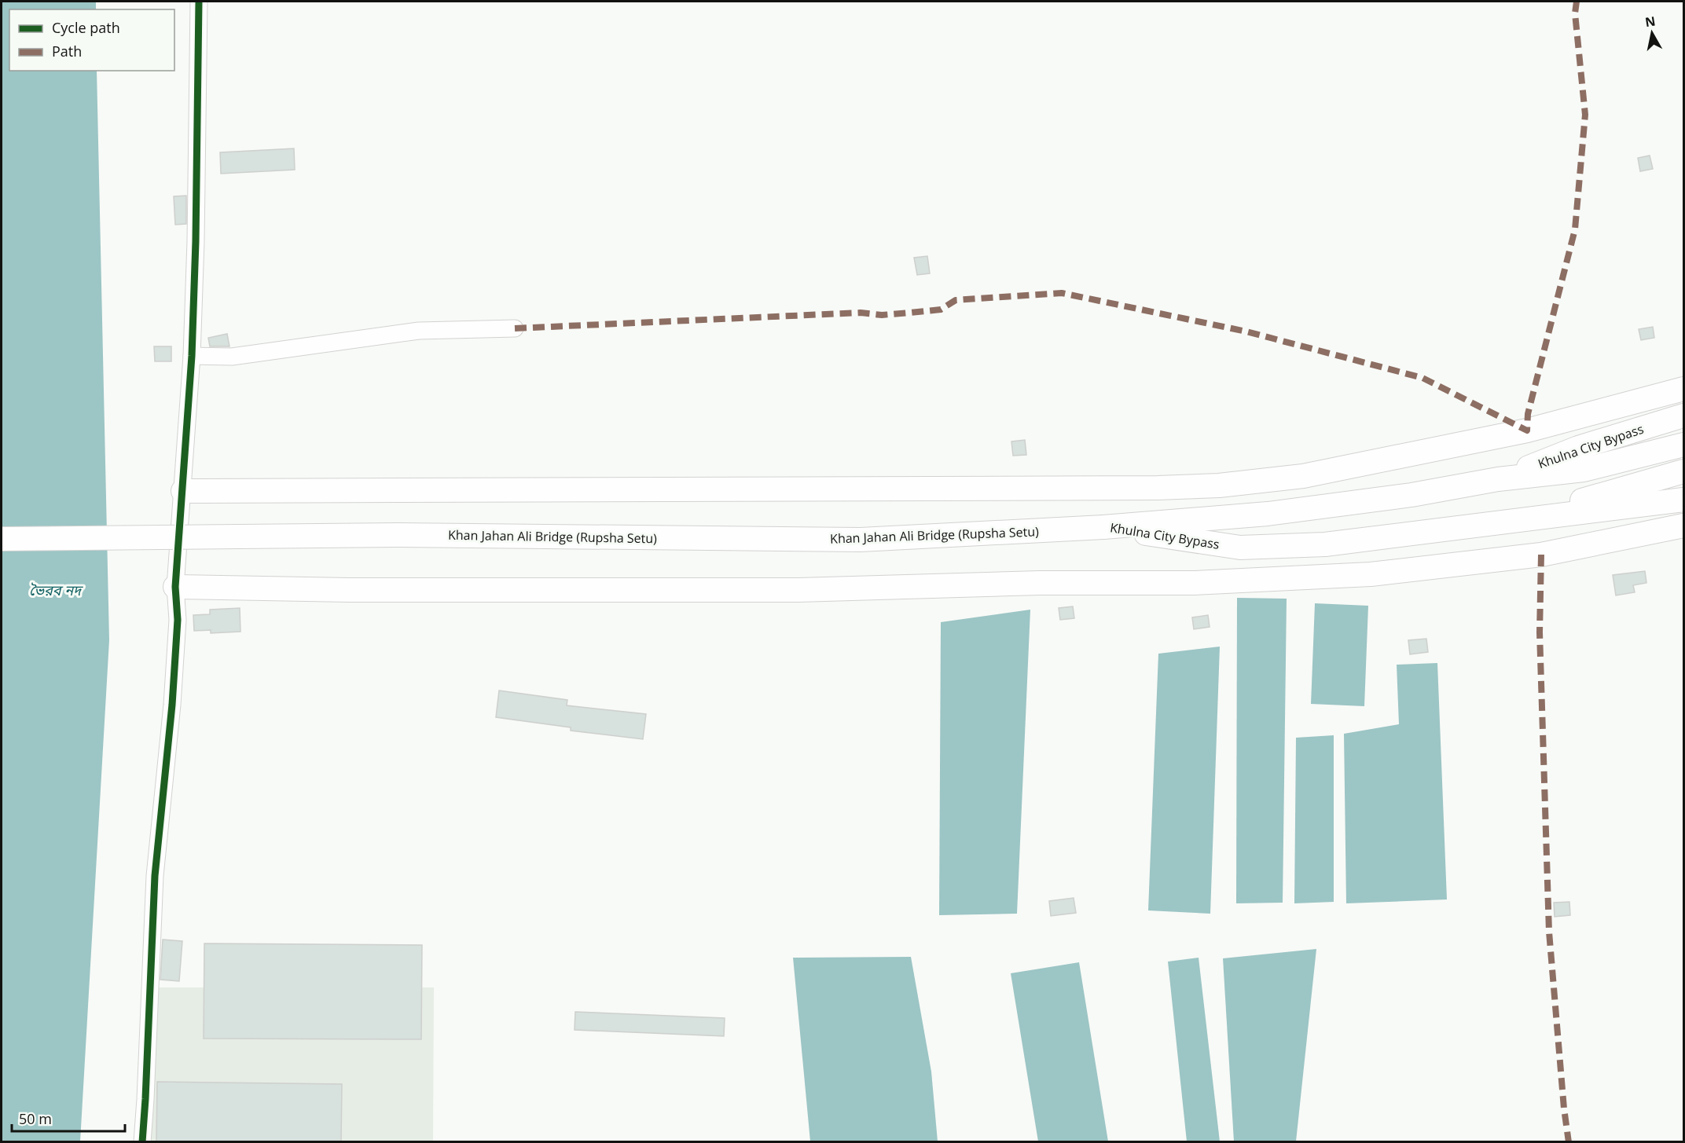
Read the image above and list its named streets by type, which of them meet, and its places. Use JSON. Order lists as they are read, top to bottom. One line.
{"streets":{"highway":["Khulna City Bypass","Khan Jahan Ali Bridge (Rupsha Setu)"]},"crossings":[["Khulna City Bypass","Khan Jahan Ali Bridge (Rupsha Setu)"]],"water":["ভৈরব নদ"],"legend":["Cycle path","Path"],"scale_bar":"50 m","north":"top"}
